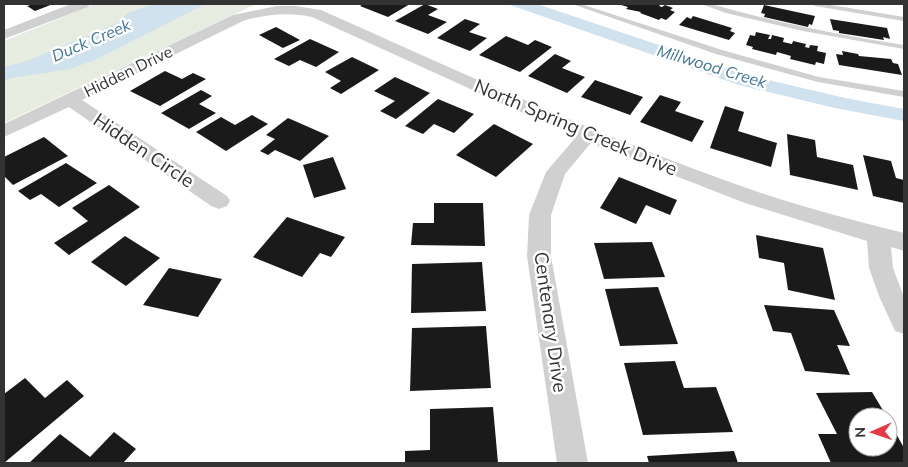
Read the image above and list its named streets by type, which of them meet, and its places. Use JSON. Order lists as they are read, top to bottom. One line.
{"streets":{"street":["Hidden Drive","North Spring Creek Drive","Hidden Circle","Centenary Drive"]},"crossings":[["Hidden Drive","North Spring Creek Drive"],["Hidden Drive","Hidden Circle"],["North Spring Creek Drive","Centenary Drive"]],"water":["Duck Creek","Millwood Creek"],"north":"left"}
